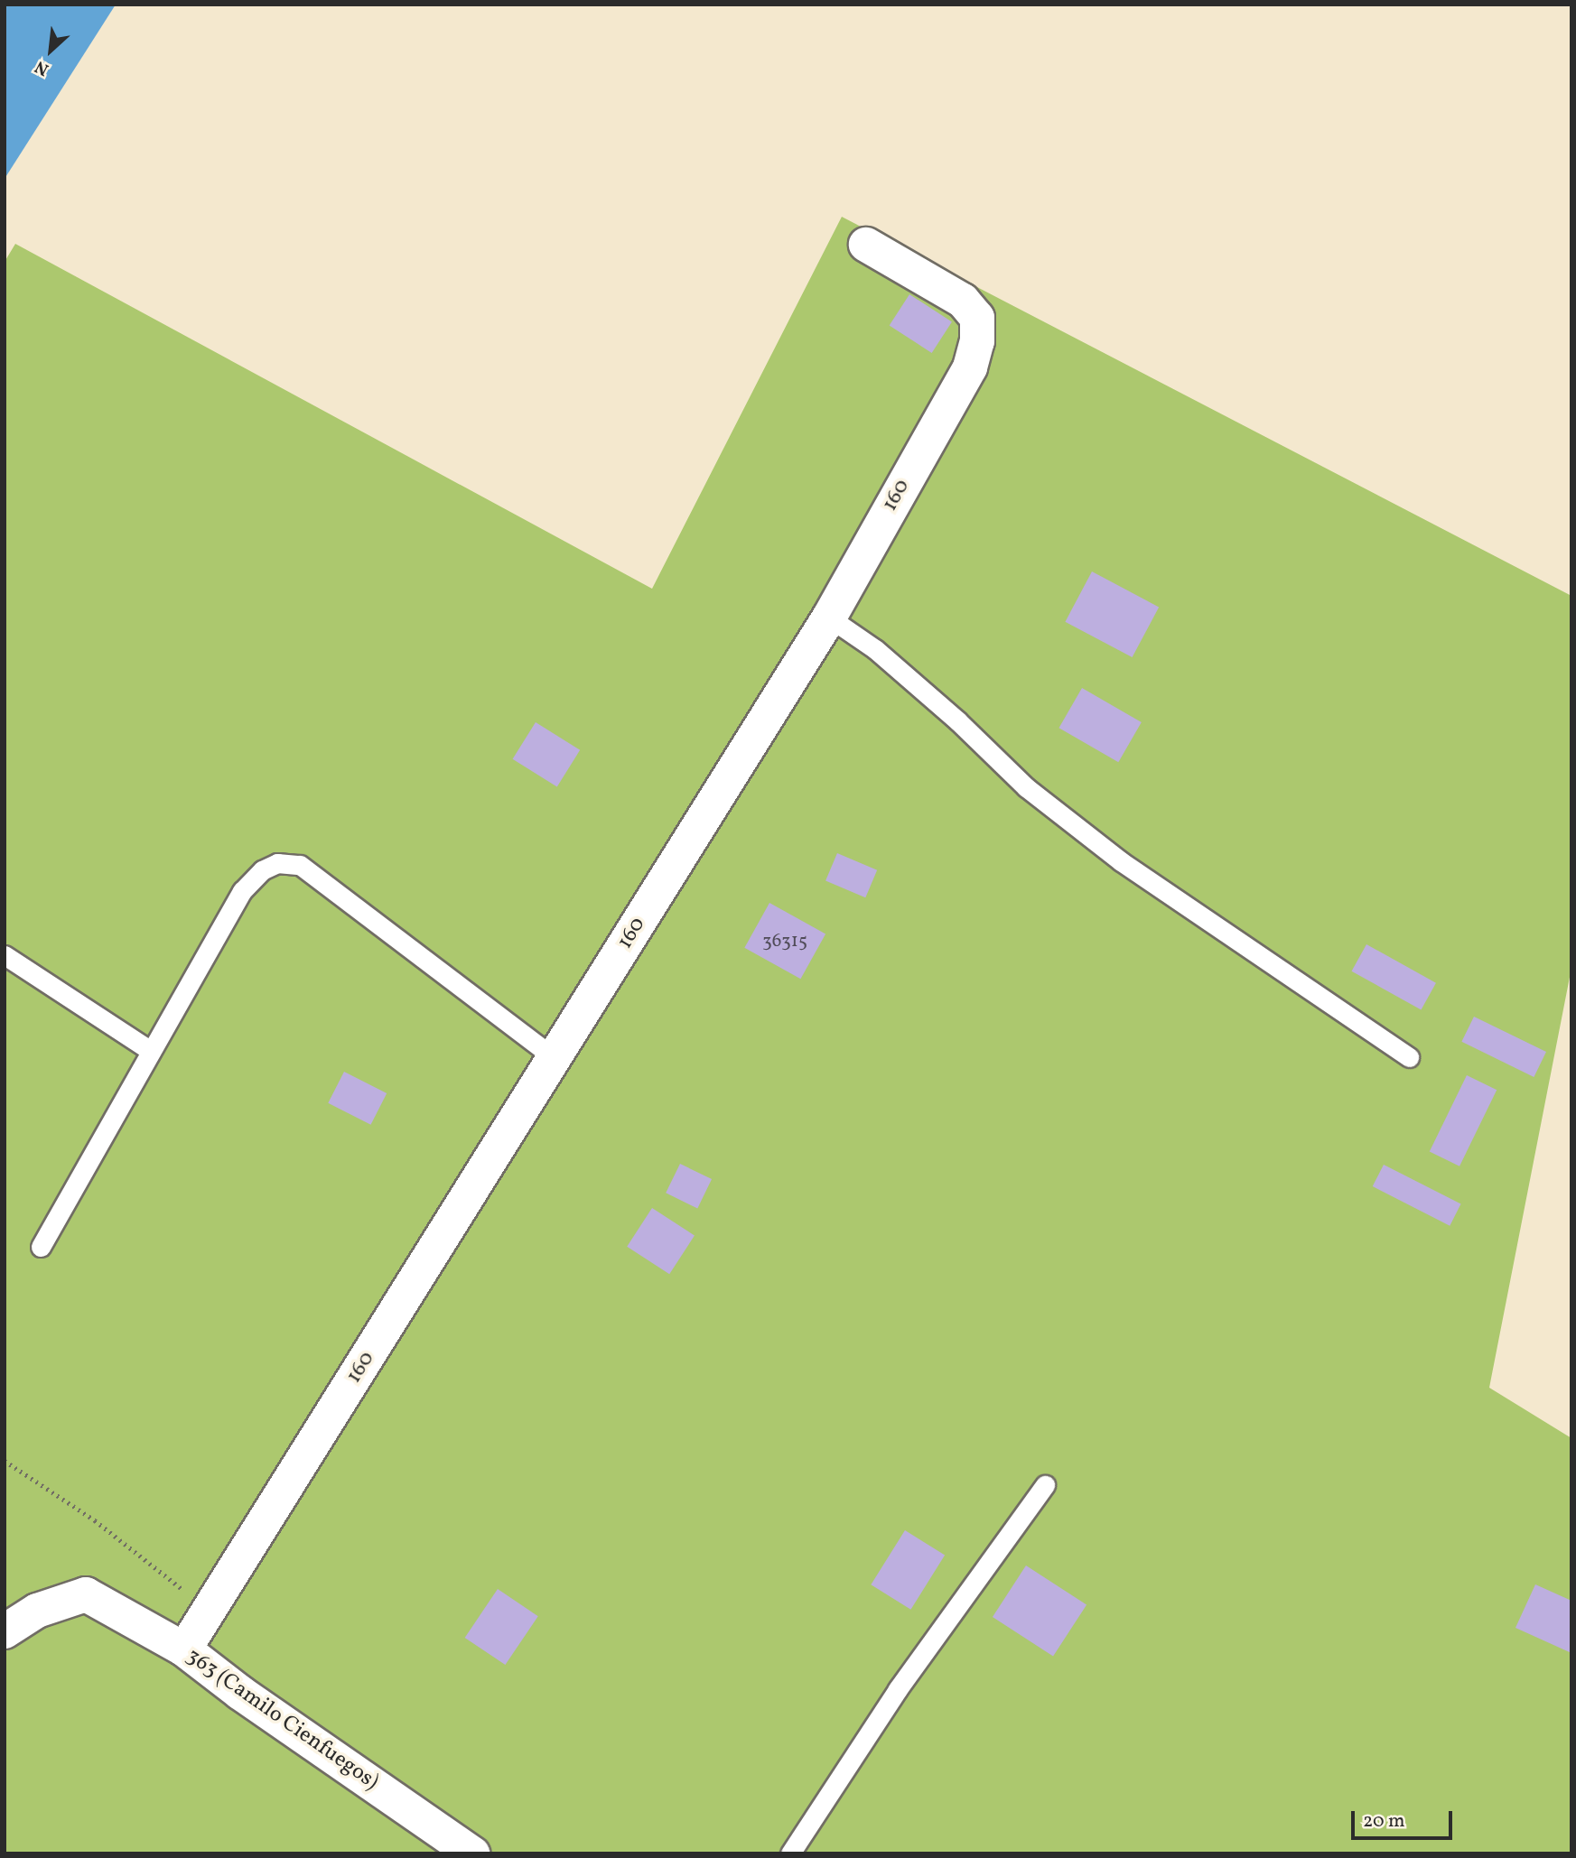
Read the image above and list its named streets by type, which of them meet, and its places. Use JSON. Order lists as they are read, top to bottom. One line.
{"streets":{"street":["160","363 (Camilo Cienfuegos)"]},"crossings":[["160","363 (Camilo Cienfuegos)"]],"house_numbers":["36315"],"scale_bar":"20 m","north":"bottom left"}
